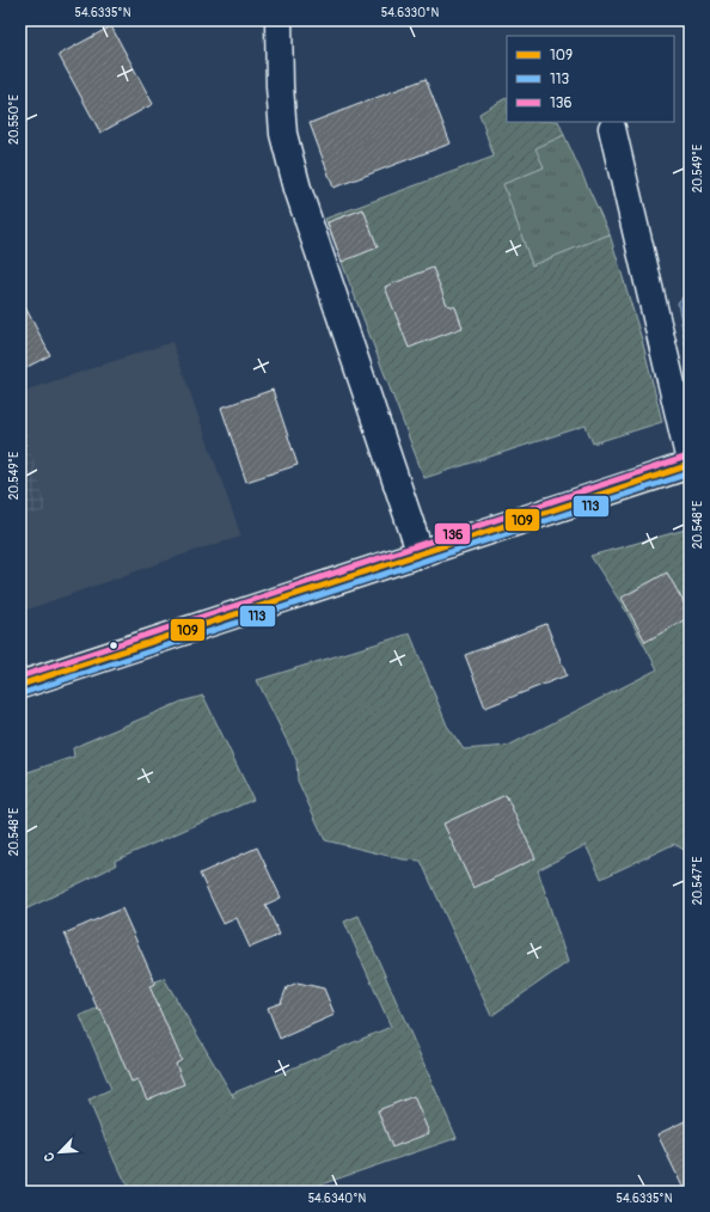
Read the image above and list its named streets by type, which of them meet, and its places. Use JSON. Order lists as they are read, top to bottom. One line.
{"lines":["transit line 136","transit line 109","transit line 113"],"legend":["109","113","136"],"north":"bottom left","coordinates":["54.6335°N","54.6330°N","20.550°E","20.549°E","20.548°E","20.547°E","54.6340°N"]}
